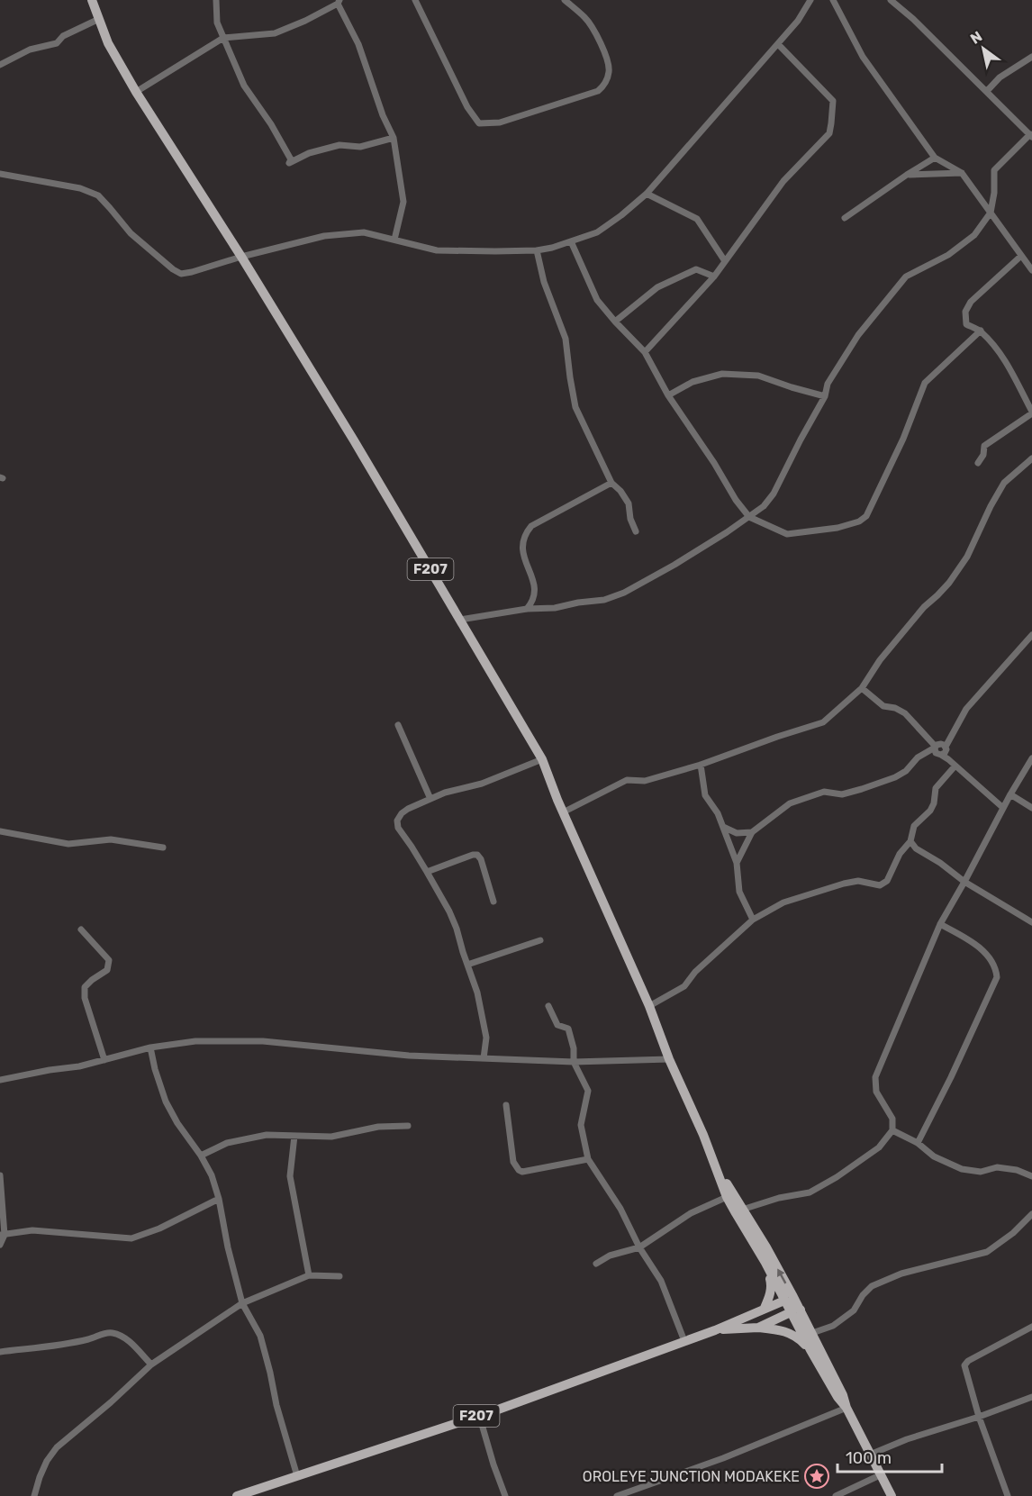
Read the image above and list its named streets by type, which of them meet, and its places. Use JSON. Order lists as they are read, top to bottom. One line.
{"streets":{"main road":["F207"]},"places":{"place":["OROLEYE JUNCTION MODAKEKE"]},"scale_bar":"100 m","north":"top left"}
